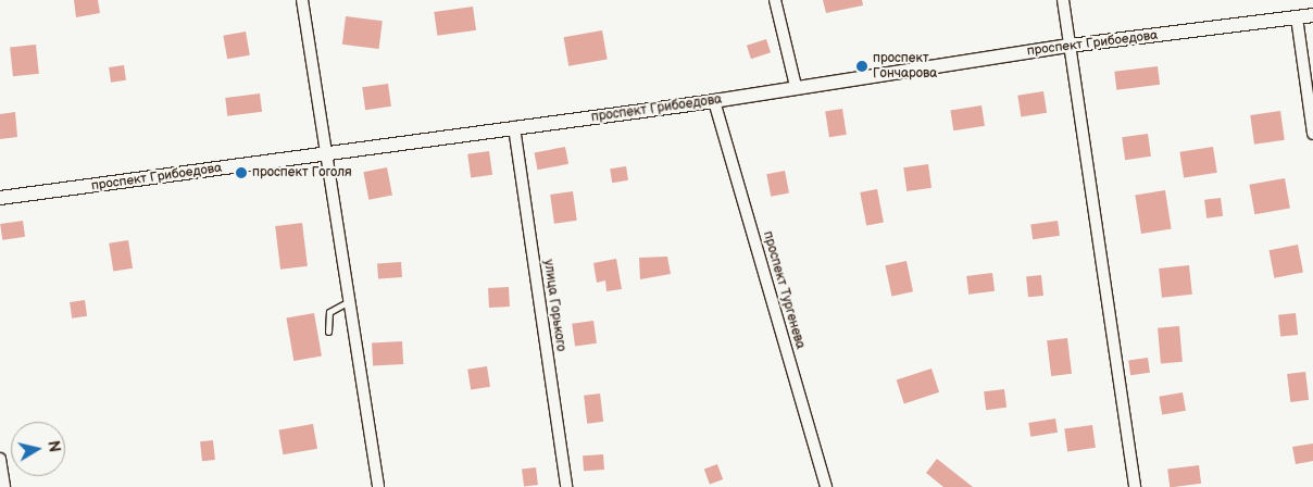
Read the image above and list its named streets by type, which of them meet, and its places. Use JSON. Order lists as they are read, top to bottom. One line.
{"streets":{"street":["проспект Грибоедова","проспект Тургенева","улица Горького"]},"crossings":[["проспект Грибоедова","проспект Тургенева"],["проспект Грибоедова","улица Горького"]],"places":["проспект Гончарова","проспект Гоголя"],"north":"right"}
